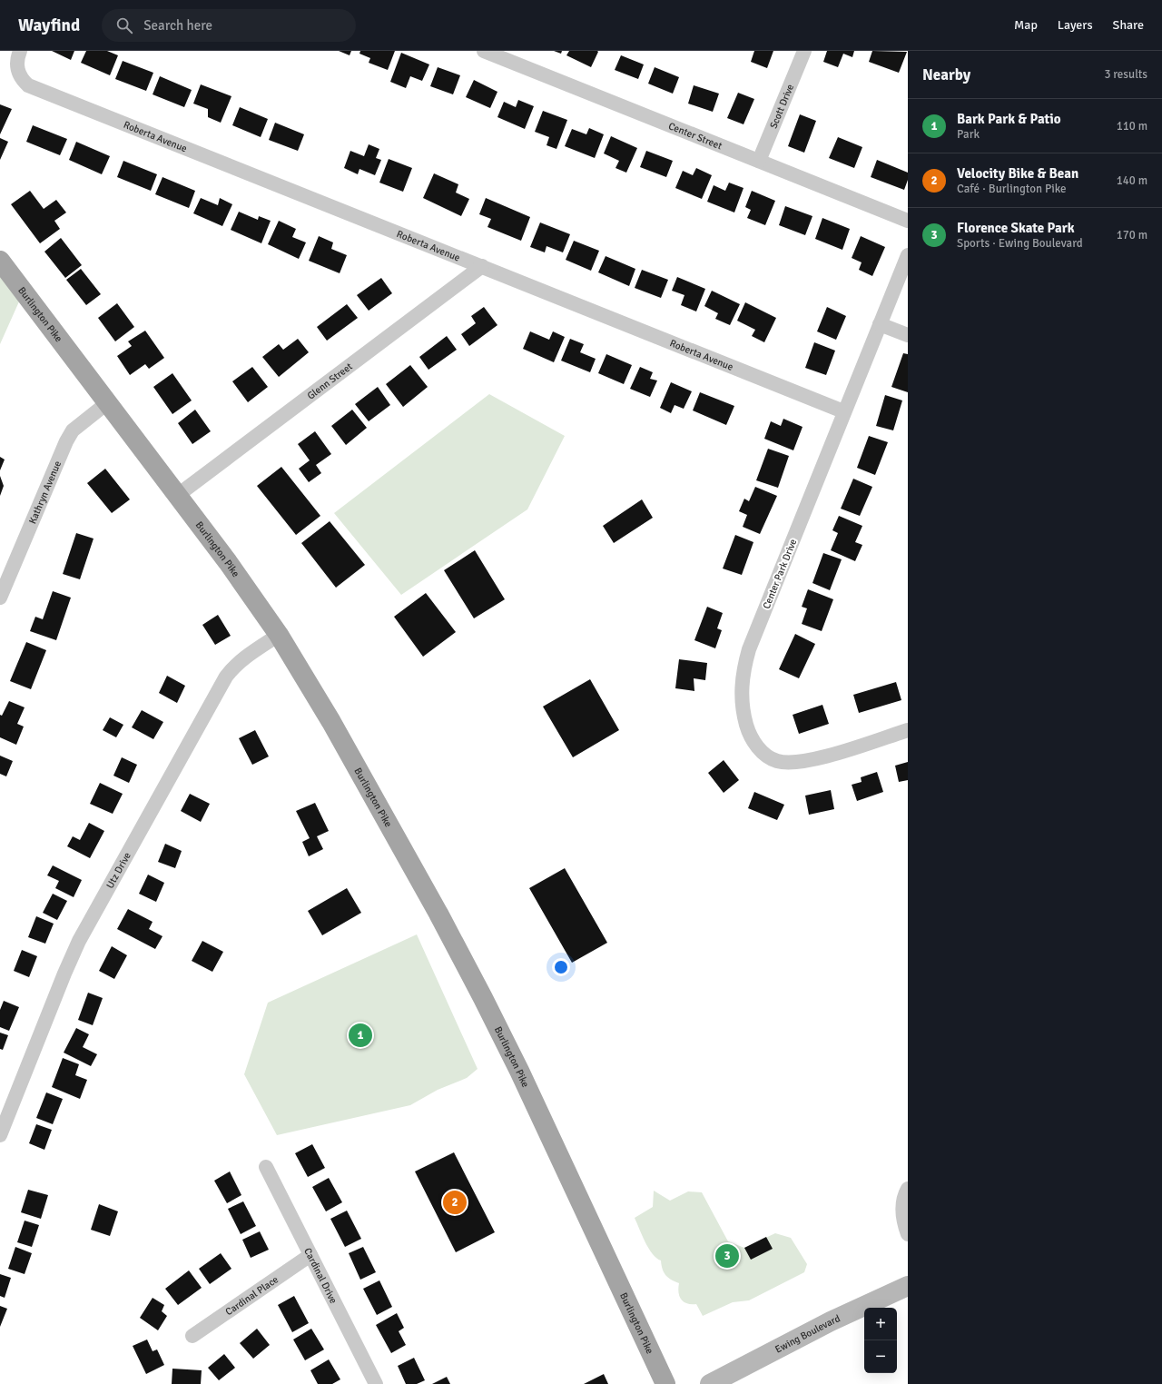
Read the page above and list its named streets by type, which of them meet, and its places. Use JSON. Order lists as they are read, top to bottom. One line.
{"streets":{"main road":["Burlington Pike"],"street":["Scott Drive","Center Street","Roberta Avenue","Glenn Street","Kathryn Avenue","Center Park Drive","Utz Drive","Cardinal Drive","Cardinal Place","Ewing Boulevard"]},"crossings":[["Scott Drive","Center Street"],["Roberta Avenue","Glenn Street"],["Roberta Avenue","Center Park Drive"],["Burlington Pike","Glenn Street"],["Burlington Pike","Kathryn Avenue"],["Burlington Pike","Utz Drive"],["Cardinal Drive","Cardinal Place"]],"page":{"header":"Wayfind","search":"Search here","nav":["Map","Layers","Share"],"heading":["Nearby","3 results"],"list":[{"mark":"1","name":"Bark Park & Patio","note":"Park","value":"110 m"},{"mark":"2","name":"Velocity Bike & Bean","note":"Café · Burlington Pike","value":"140 m"},{"mark":"3","name":"Florence Skate Park","note":"Sports · Ewing Boulevard","value":"170 m"}],"pins":["1","2","3"],"map_buttons":["+","−"]}}
